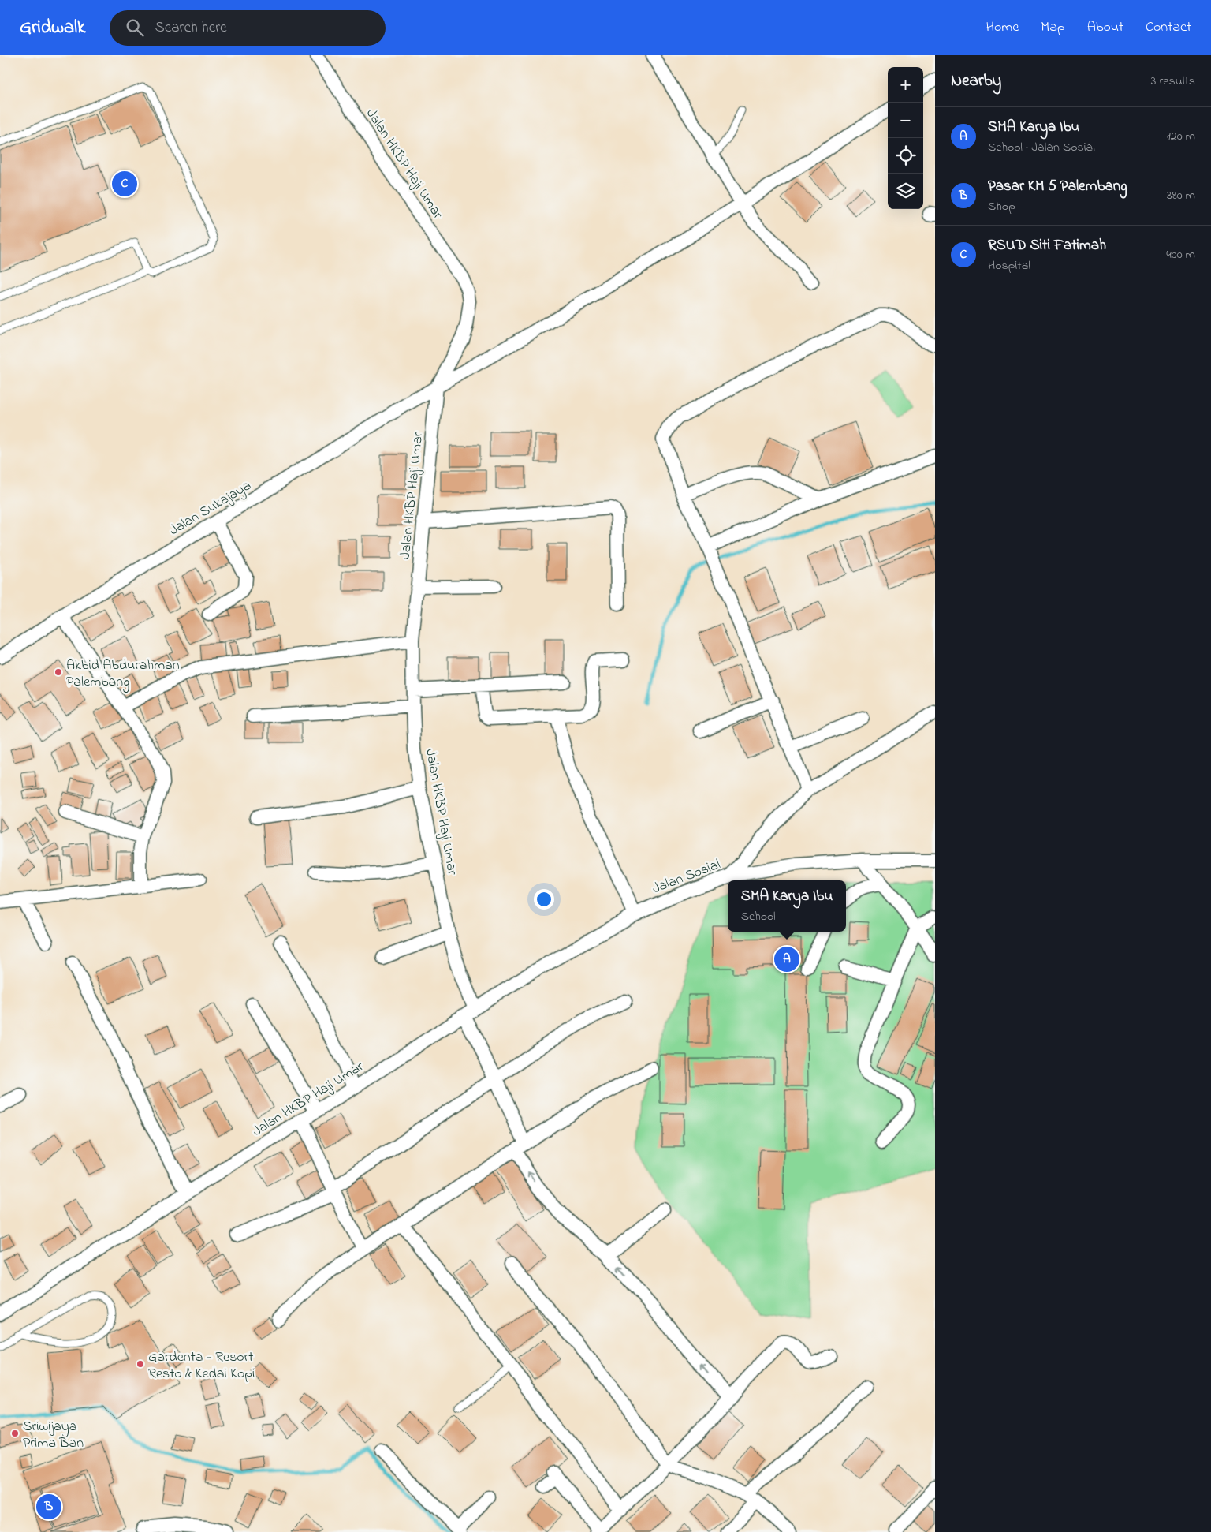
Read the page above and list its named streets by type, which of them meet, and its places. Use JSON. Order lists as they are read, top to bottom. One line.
{"streets":{"street":["Jalan HKBP Haji Umar","Jalan Sukajaya","Jalan Sosial"]},"crossings":[["Jalan HKBP Haji Umar","Jalan Sukajaya"],["Jalan HKBP Haji Umar","Jalan Sosial"]],"places":["Akbid Abdurahman Palembang","Gardenta - Resort Resto & Kedai Kopi","Sriwijaya Prima Ban"],"page":{"header":"Gridwalk","search":"Search here","nav":["Home","Map","About","Contact"],"heading":["Nearby","3 results"],"map_buttons":["+","−"],"list":[{"mark":"A","name":"SMA Karya Ibu","note":"School · Jalan Sosial","value":"120 m"},{"mark":"B","name":"Pasar KM 5 Palembang","note":"Shop","value":"380 m"},{"mark":"C","name":"RSUD Siti Fatimah","note":"Hospital","value":"400 m"}],"pins":["C","A","B"],"popup":["SMA Karya Ibu","School"]}}
